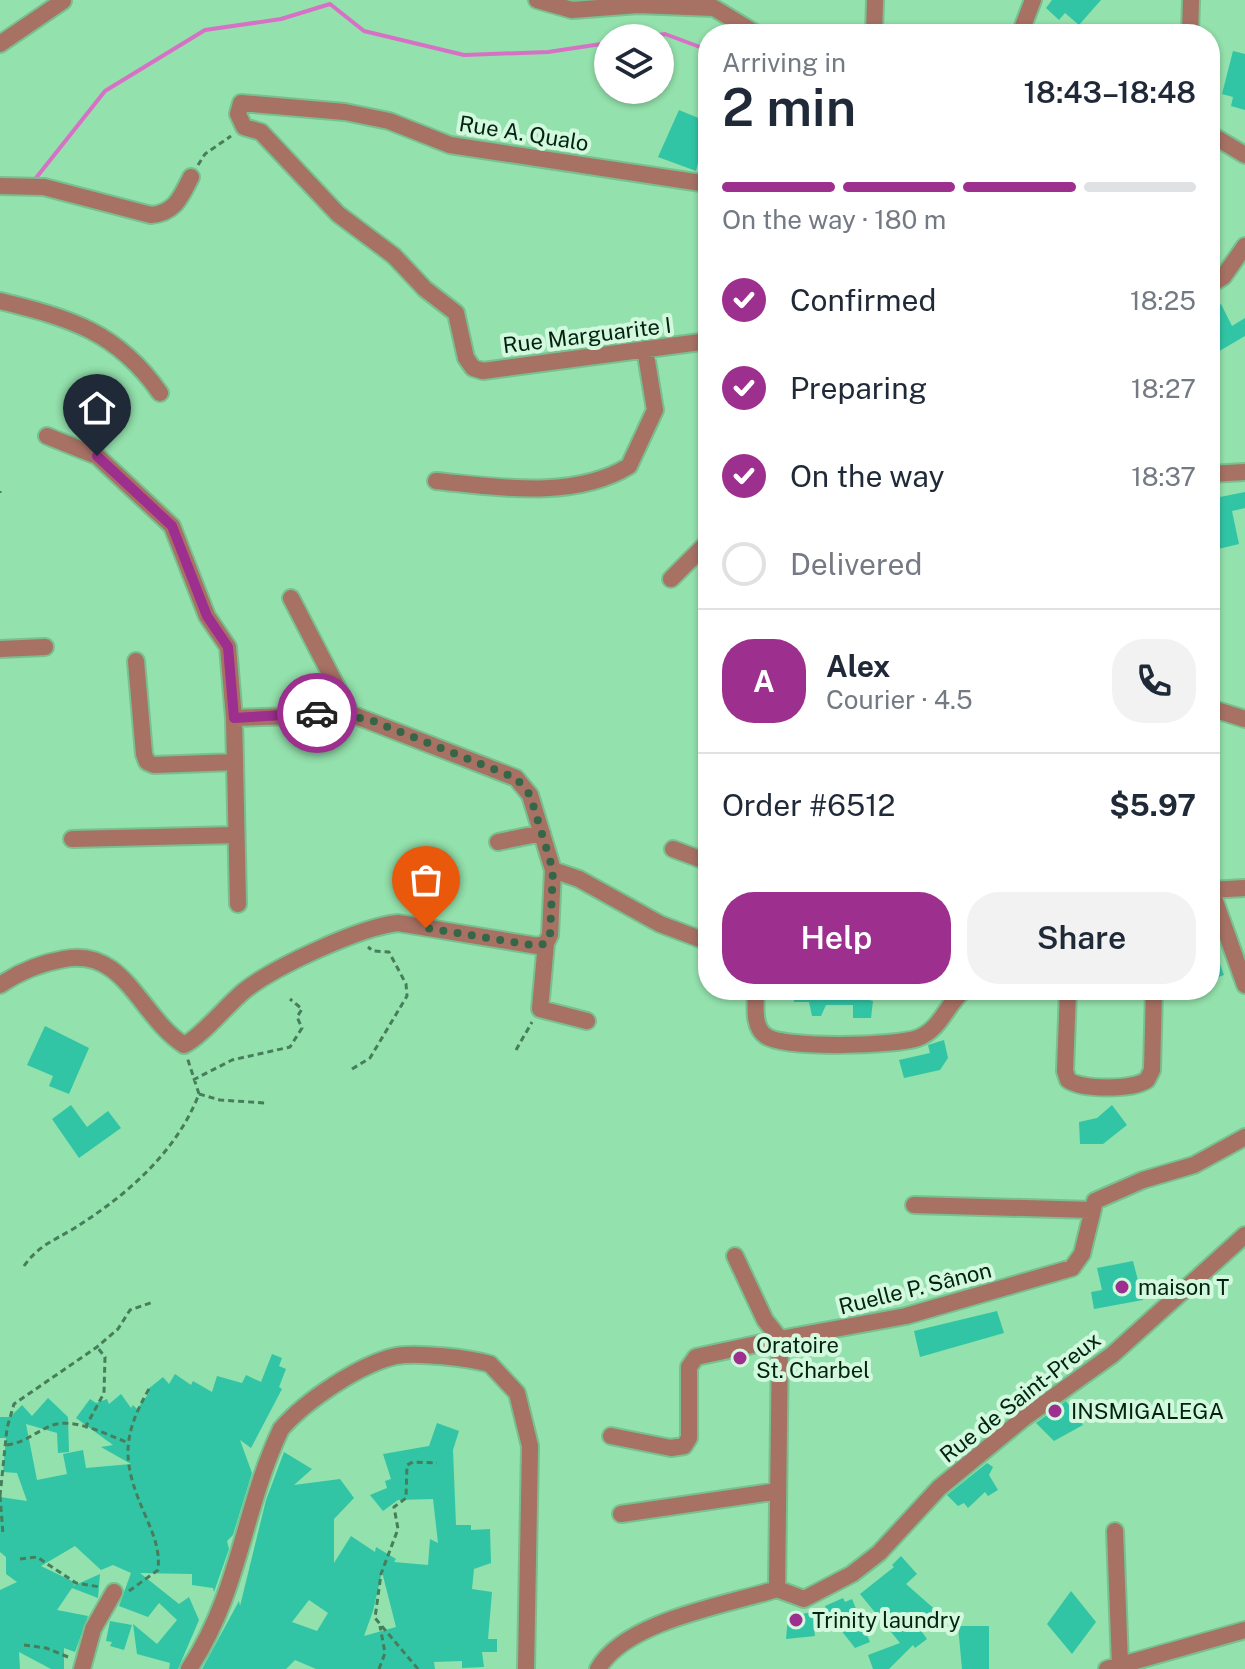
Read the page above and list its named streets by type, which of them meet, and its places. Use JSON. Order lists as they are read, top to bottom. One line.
{"streets":{"street":["Rue A. Qualo","Rue Marguarite I","Ruelle P. Sânon","Rue de Saint-Preux"]},"crossings":[["Rue A. Qualo","Rue Marguarite I"]],"places":["maison T","Oratoire St. Charbel","INSMIGALEGA","Trinity laundry"],"page":{"heading":["2 min","Arriving in","18:43–18:48"],"panel":["Alex","Courier · 4.5","Order #6512","$5.97"],"bar":"On the way · 180 m","list":[["Confirmed","18:25"],["Preparing","18:27"],["On the way","18:37"],"Delivered"],"round":"A","buttons":["Help","Share"]}}
